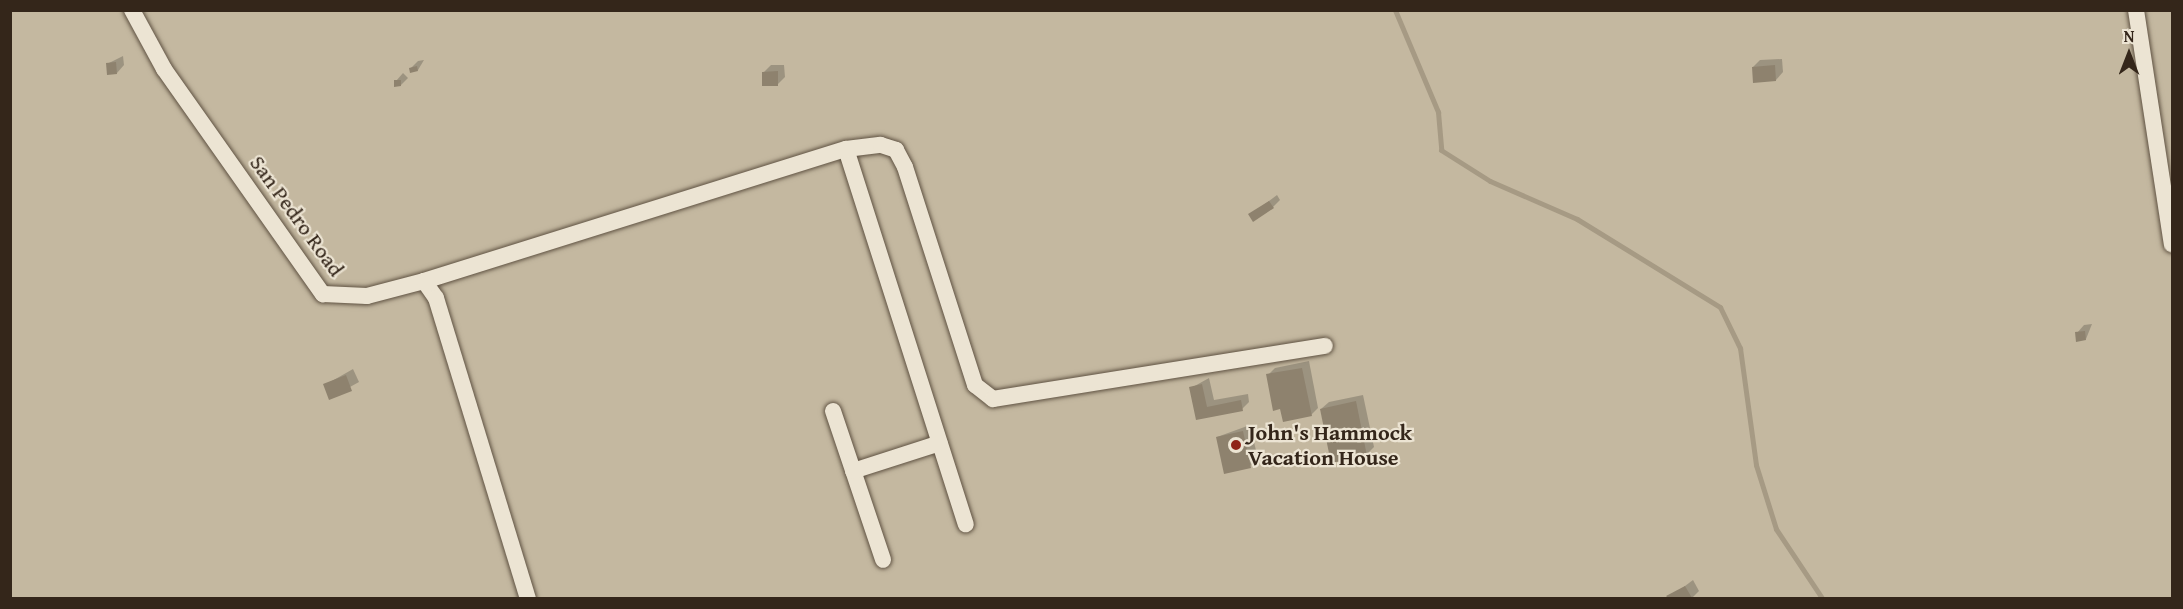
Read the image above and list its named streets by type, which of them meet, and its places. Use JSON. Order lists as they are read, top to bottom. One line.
{"streets":{"street":["San Pedro Road"]},"places":["John's Hammock Vacation House"],"north":"top"}
